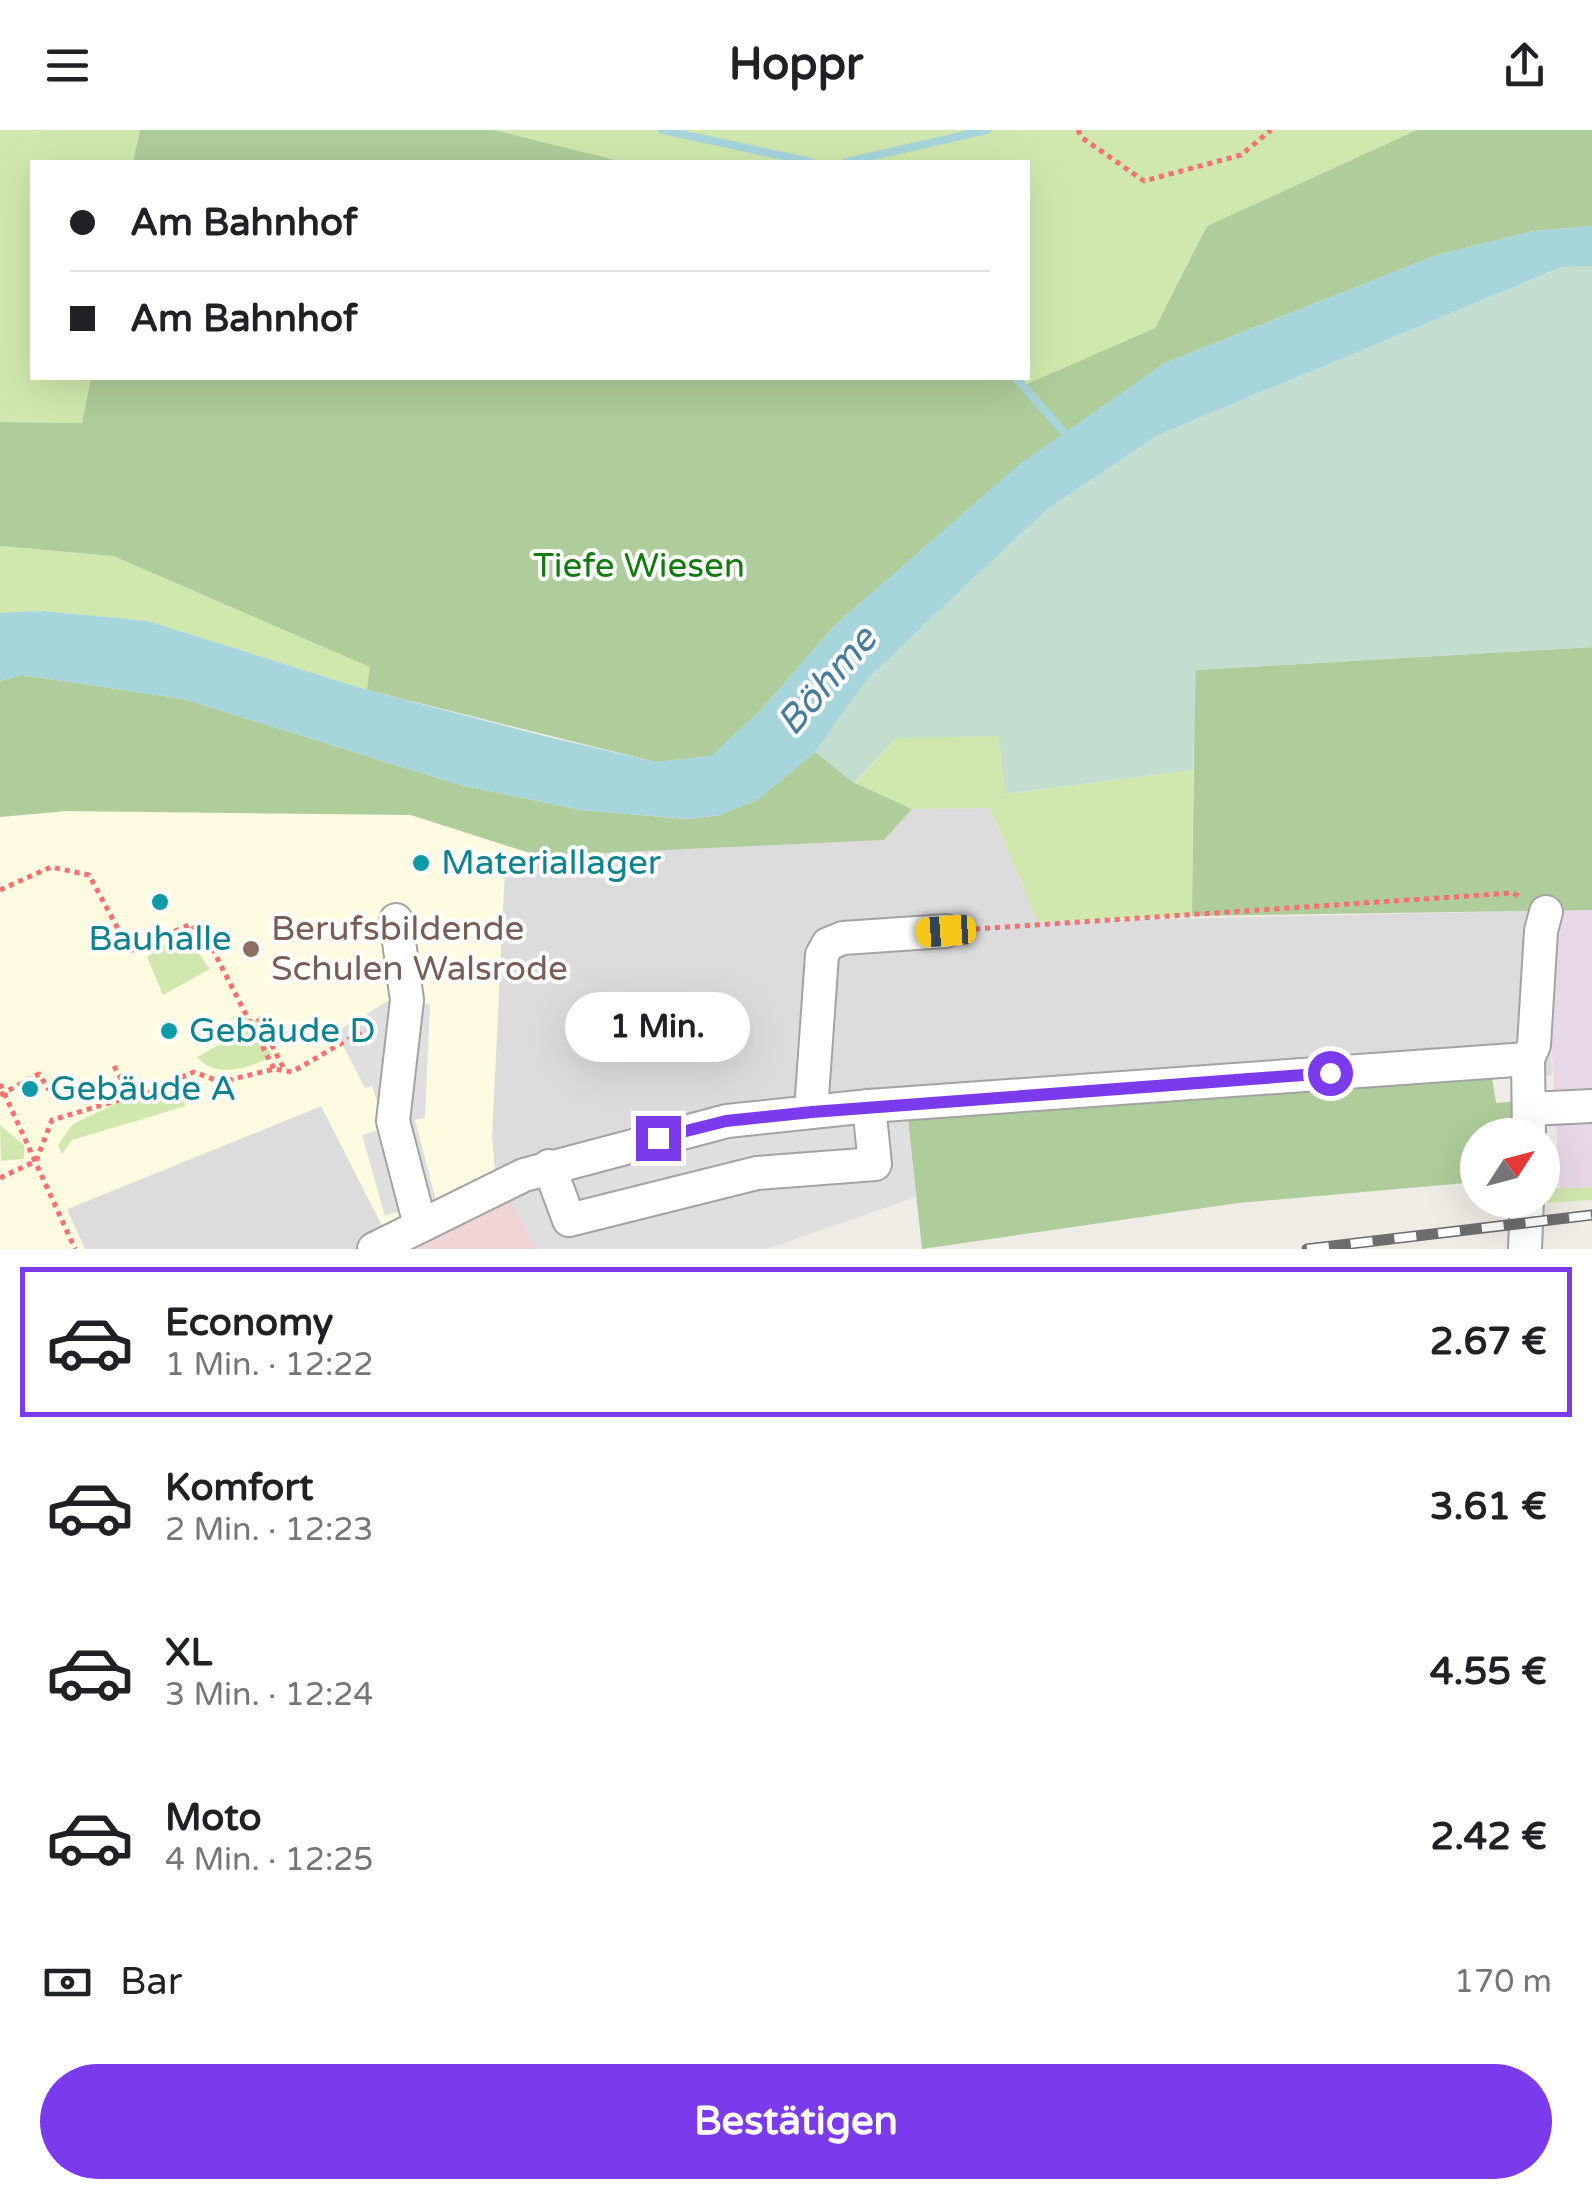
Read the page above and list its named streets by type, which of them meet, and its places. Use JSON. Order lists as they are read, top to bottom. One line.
{"water":["Böhme"],"parks":["Tiefe Wiesen"],"places":["Materiallager","Bauhalle","Berufsbildende Schulen Walsrode","Gebäude D","Gebäude A"],"north":"top right","page":{"header":"Hoppr","banner":["Am Bahnhof","Am Bahnhof"],"bubble":"1 Min.","list":[{"name":"Economy","note":"1 Min. · 12:22","value":"2.67 €"},{"name":"Komfort","note":"2 Min. · 12:23","value":"3.61 €"},{"name":"XL","note":"3 Min. · 12:24","value":"4.55 €"},{"name":"Moto","note":"4 Min. · 12:25","value":"2.42 €"}],"pay":["Bar","170 m"],"buttons":"Bestätigen"}}
